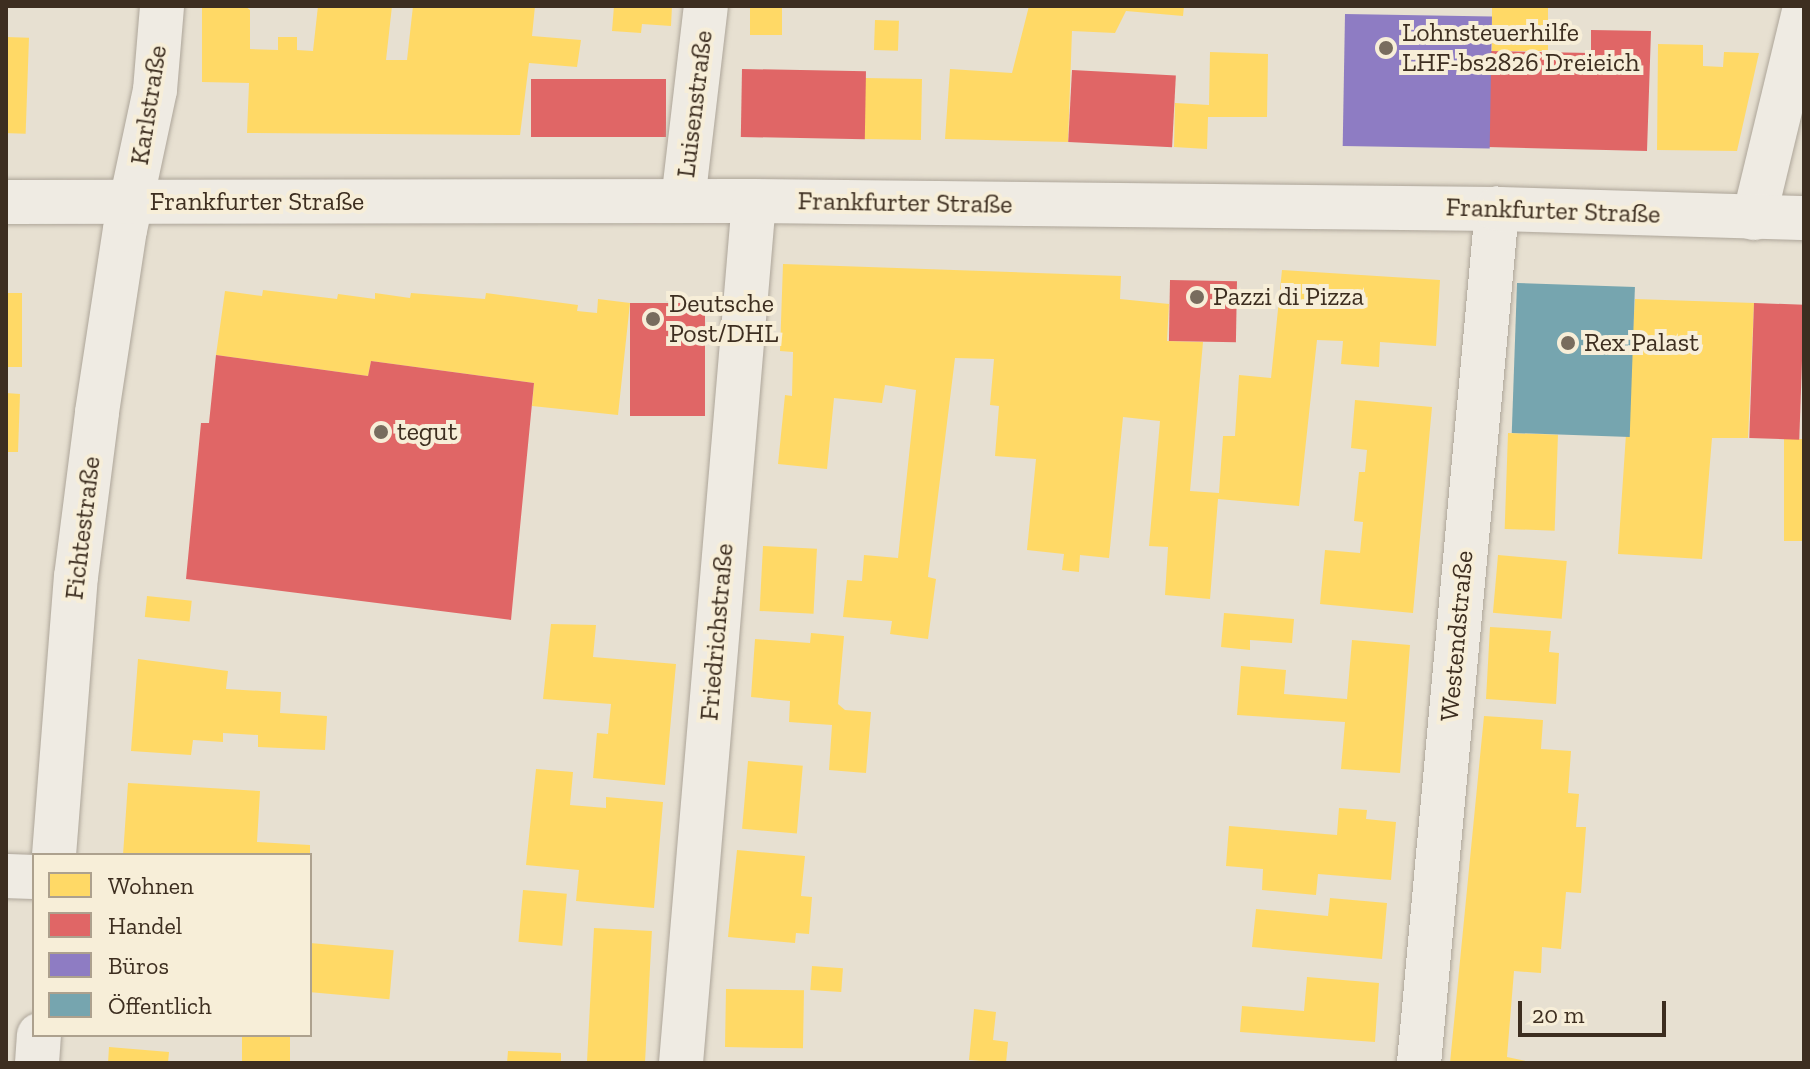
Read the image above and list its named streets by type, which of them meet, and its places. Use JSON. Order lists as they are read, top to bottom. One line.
{"streets":{"street":["Luisenstraße","Karlstraße","Frankfurter Straße","Fichtestraße","Friedrichstraße","Westendstraße"]},"crossings":[["Luisenstraße","Frankfurter Straße"],["Karlstraße","Frankfurter Straße"],["Karlstraße","Fichtestraße"],["Frankfurter Straße","Fichtestraße"],["Frankfurter Straße","Friedrichstraße"],["Frankfurter Straße","Westendstraße"]],"places":["Lohnsteuerhilfe LHF-bs2826 Dreieich","Pazzi di Pizza","Deutsche Post/DHL","Rex Palast","tegut"],"legend":["Wohnen","Handel","Büros","Öffentlich"],"scale_bar":"20 m"}
